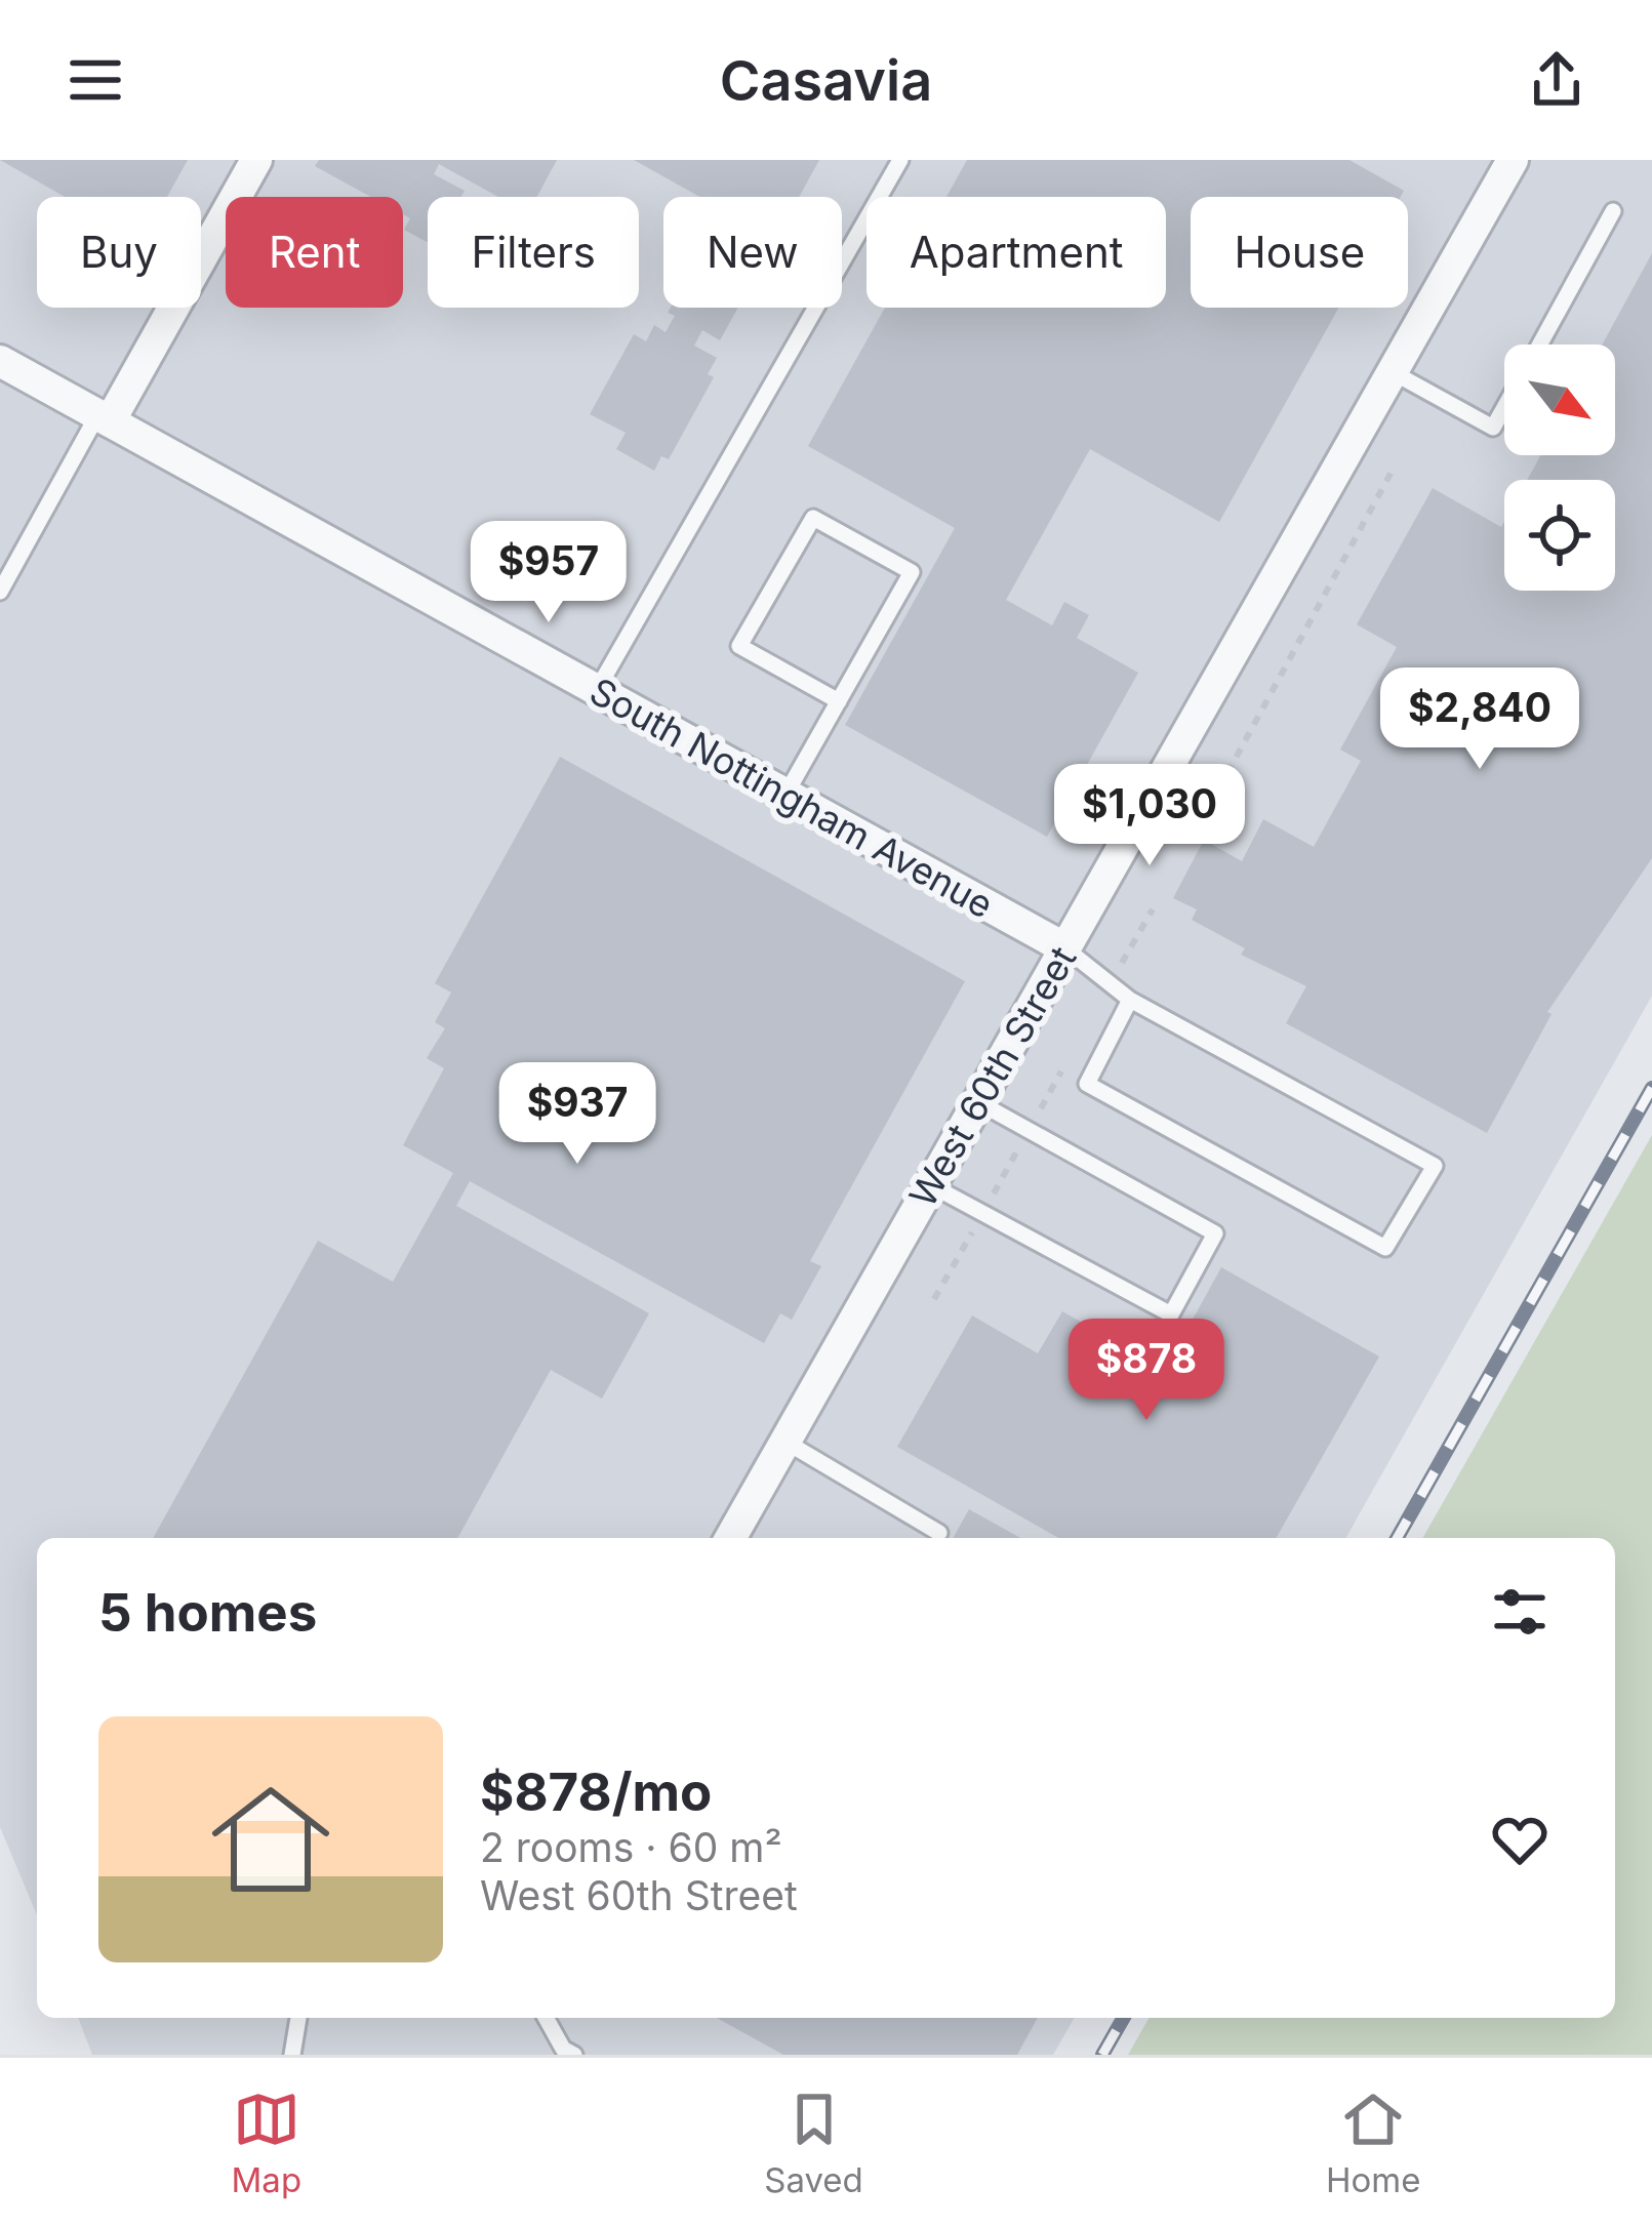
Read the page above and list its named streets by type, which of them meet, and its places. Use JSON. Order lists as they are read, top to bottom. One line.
{"streets":{"street":["South Nottingham Avenue","West 60th Street"]},"crossings":[["South Nottingham Avenue","West 60th Street"]],"north":"bottom right","page":{"header":"Casavia","chip":["Buy","Rent","Filters","New","Apartment","House"],"price":["$957","$2,840","$1,030","$937","$878"],"heading":"5 homes","list":[{"name":"$878/mo","note":"2 rooms · 60 m² · West 60th Street"}],"tabs":["Map","Saved","Home"]}}
